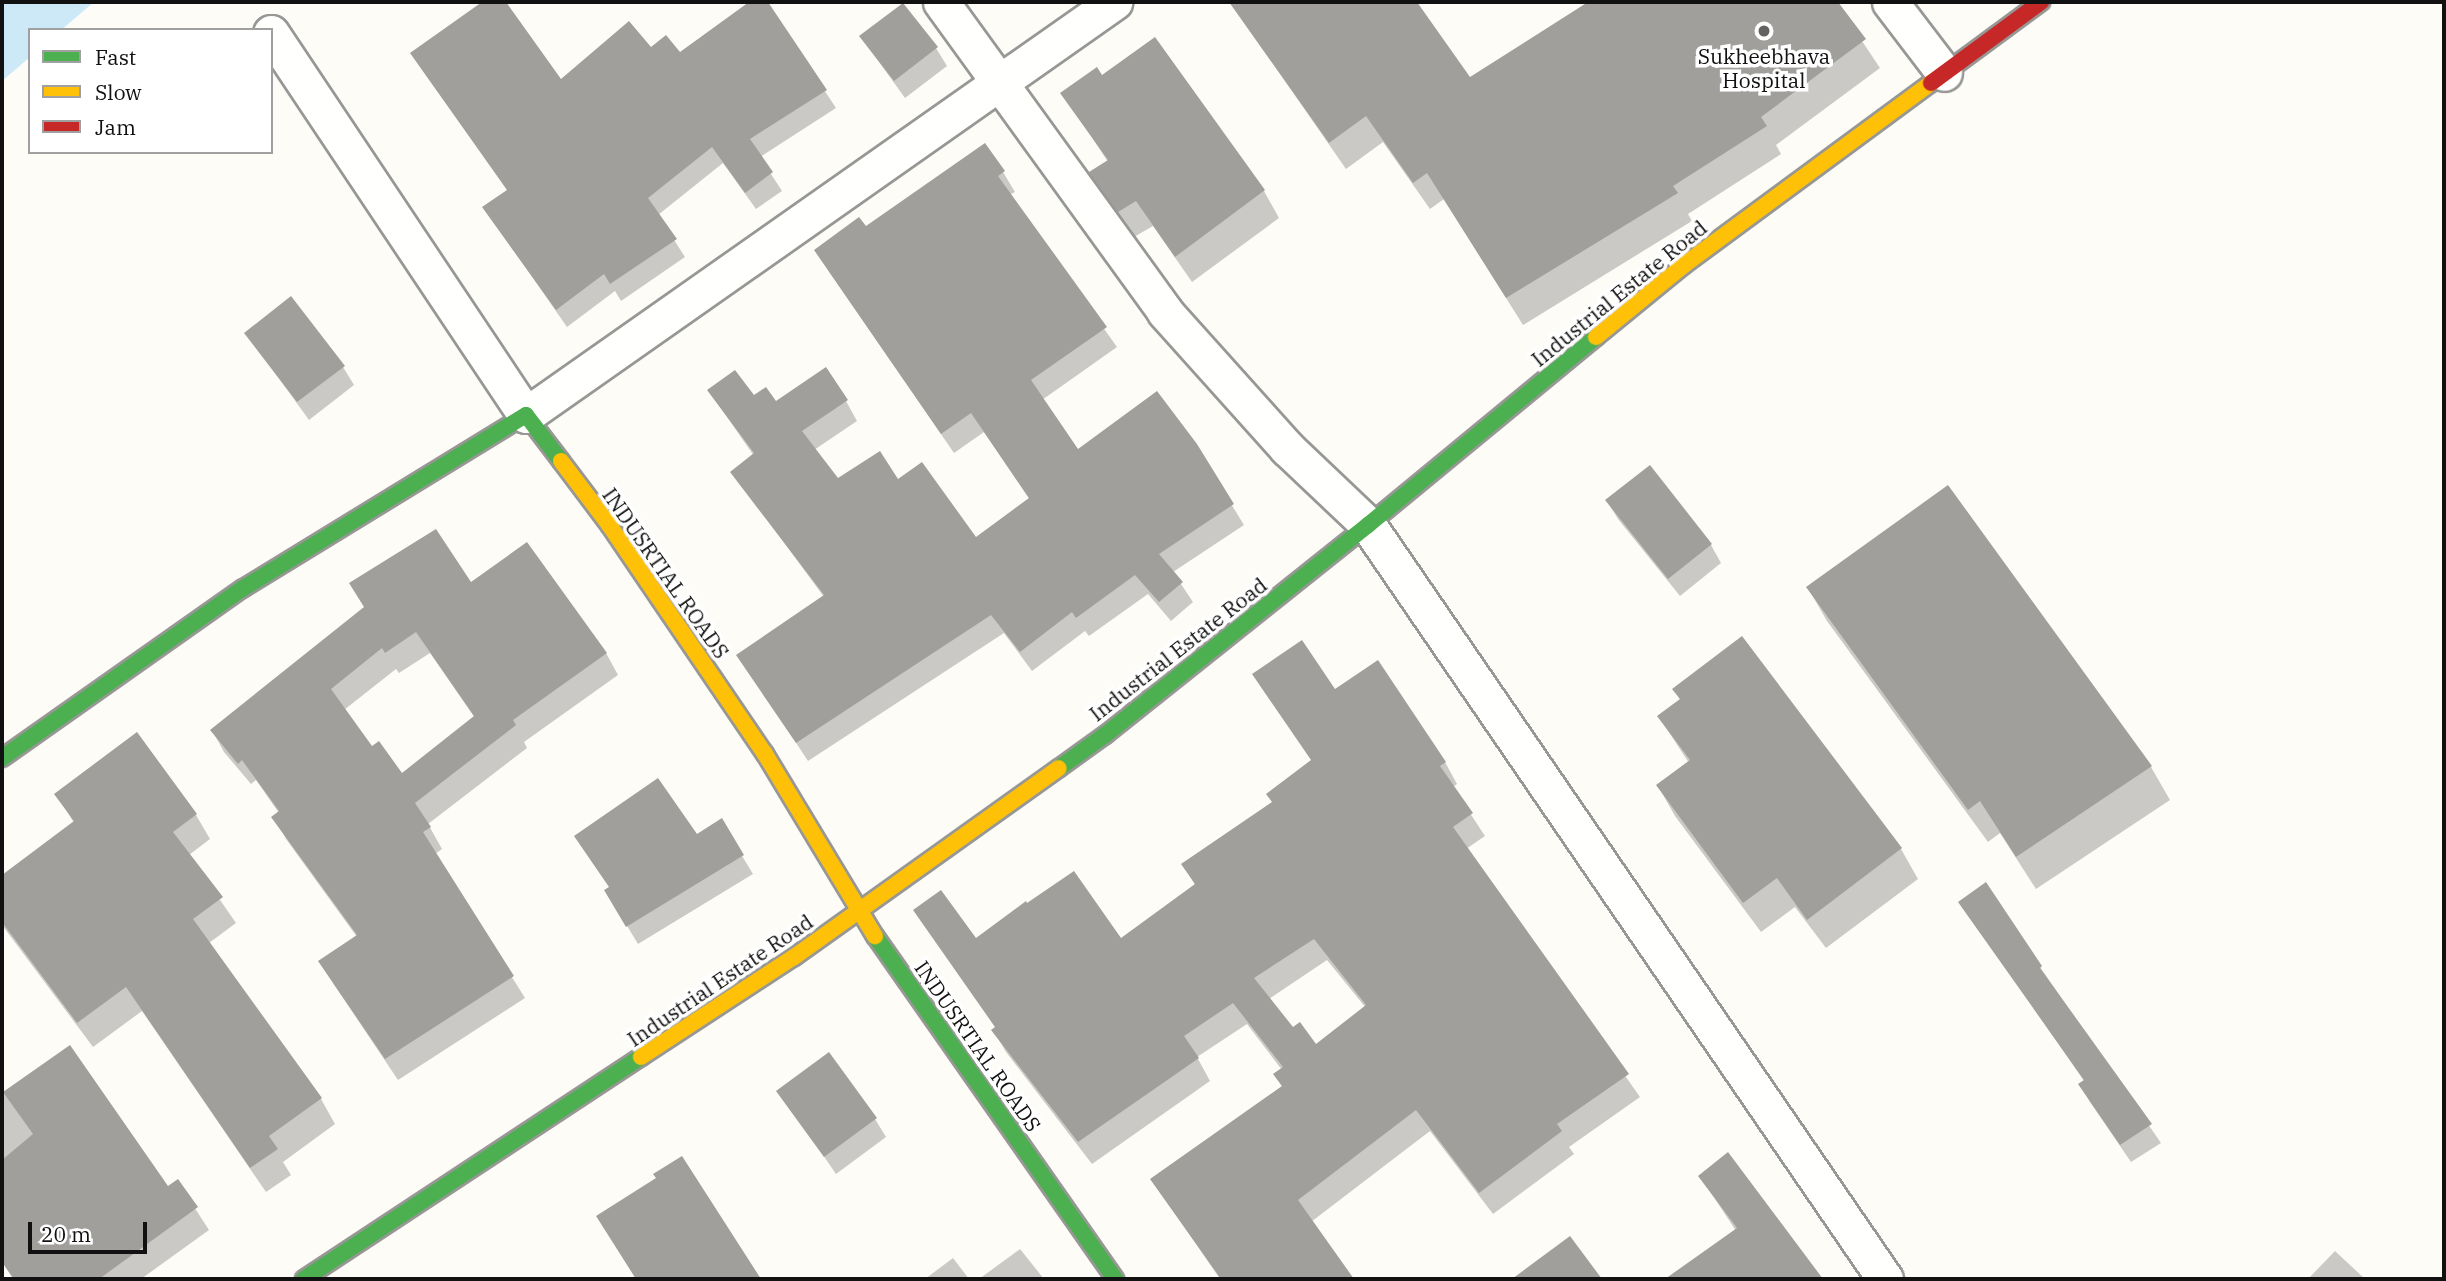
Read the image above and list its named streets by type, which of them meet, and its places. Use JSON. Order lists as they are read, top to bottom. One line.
{"streets":{"main road":["Industrial Estate Road","INDUSRTIAL ROADS"]},"crossings":[["Industrial Estate Road","INDUSRTIAL ROADS"]],"places":["Sukheebhava Hospital"],"legend":["Fast","Slow","Jam"],"scale_bar":"20 m"}
